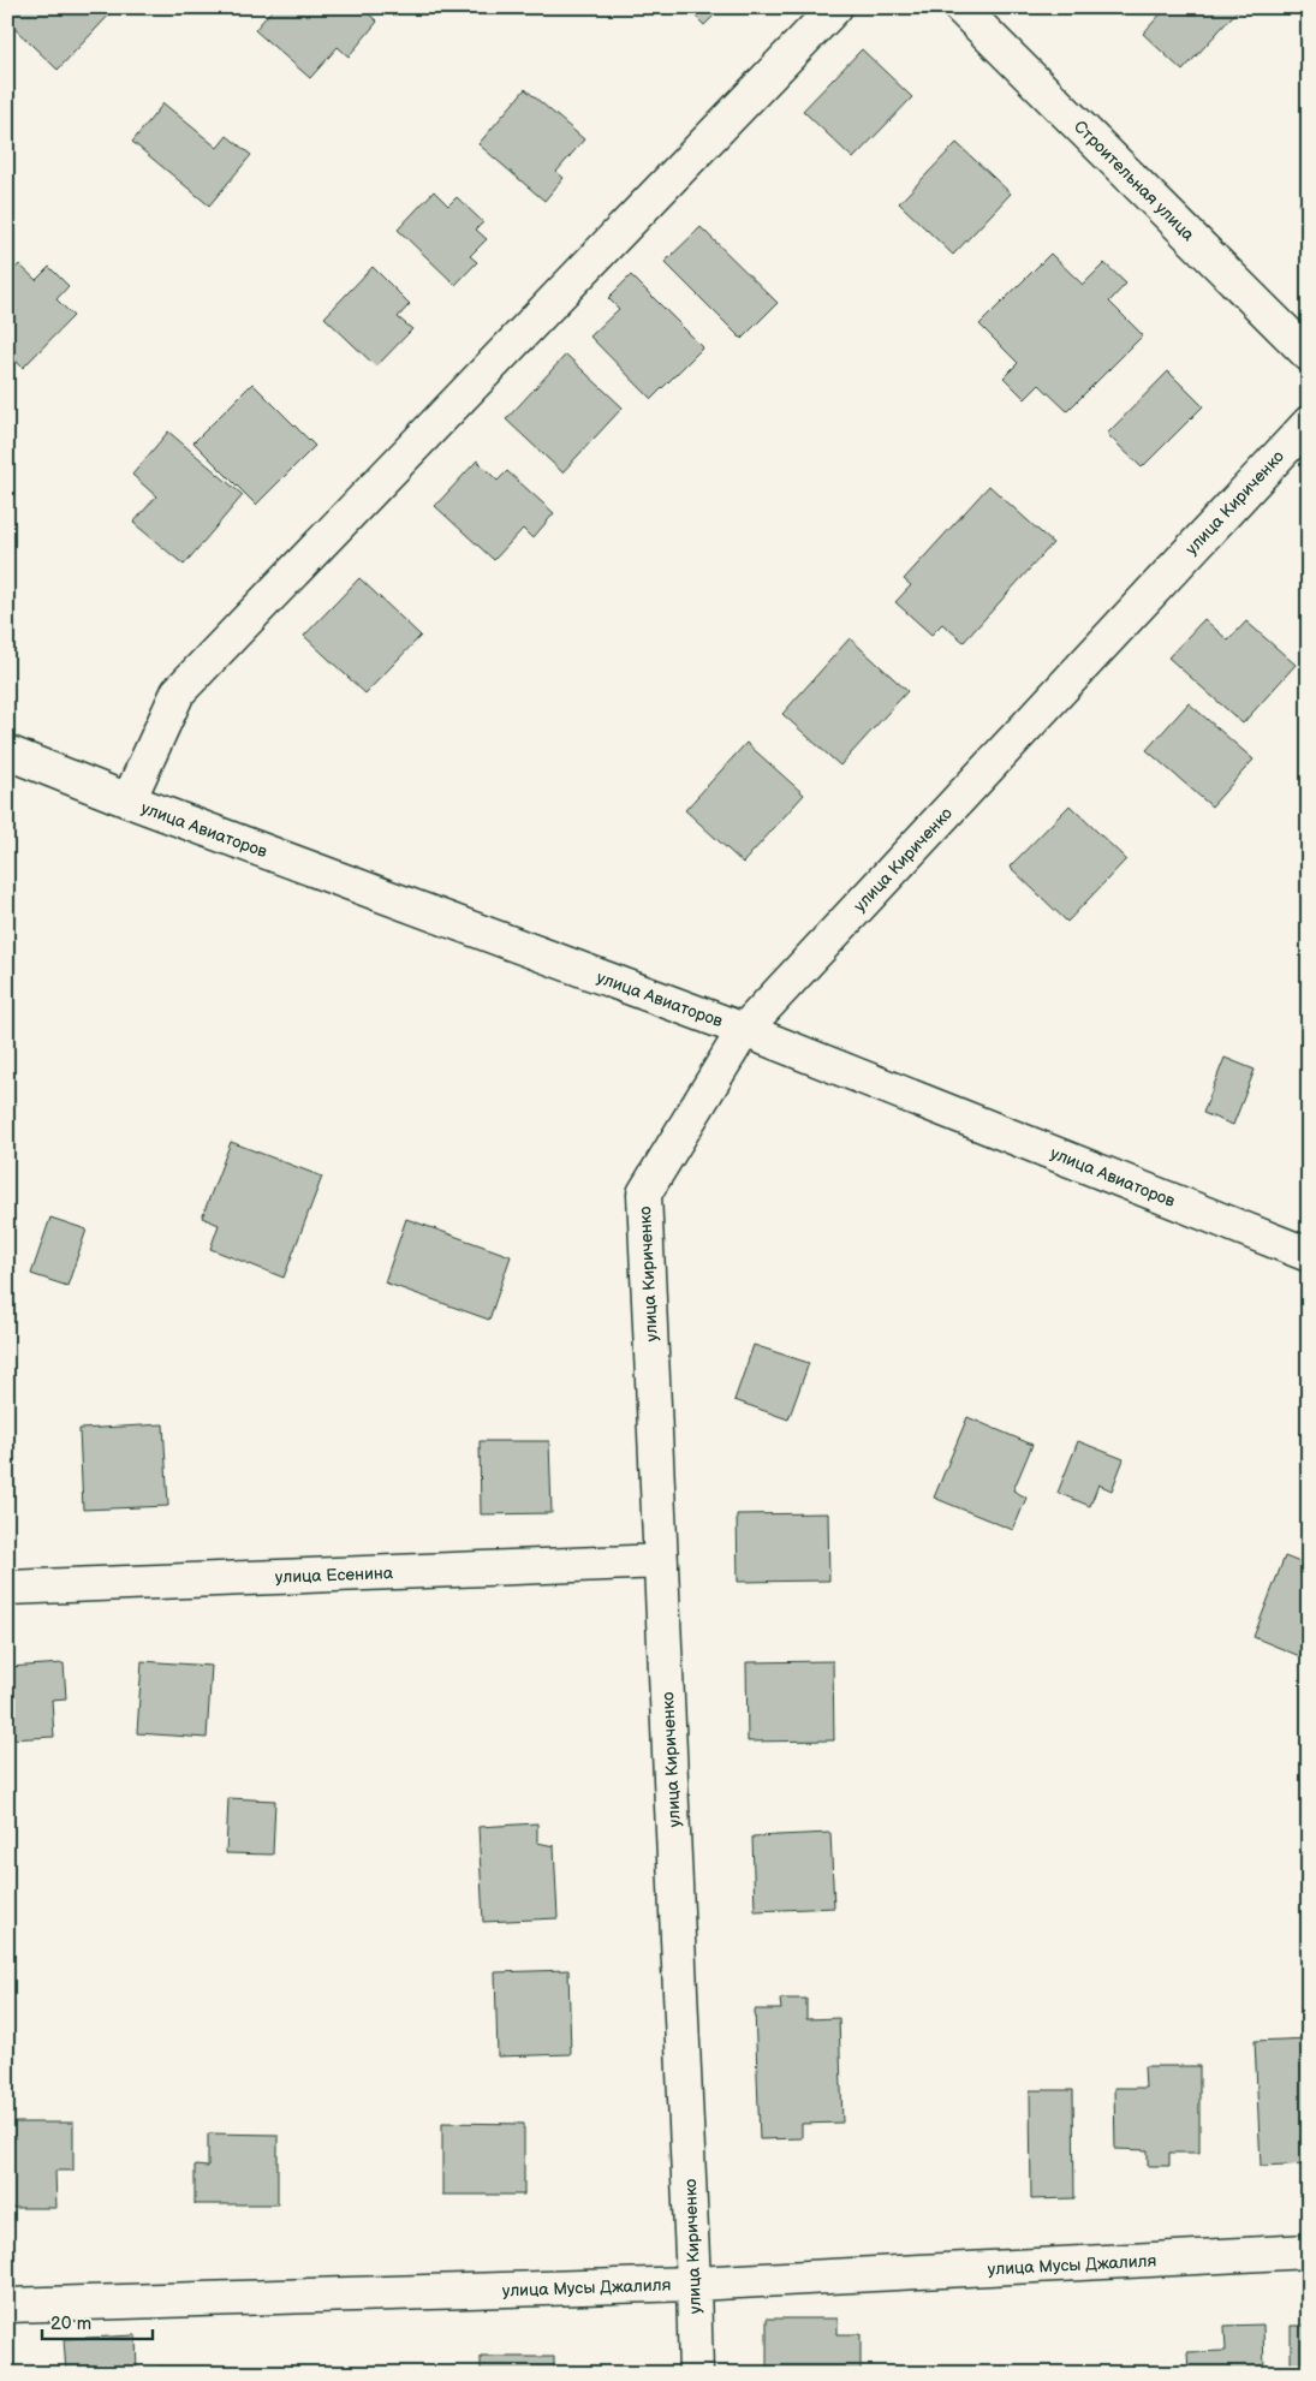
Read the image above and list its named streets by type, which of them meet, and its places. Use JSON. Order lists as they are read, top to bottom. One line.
{"streets":{"street":["Строительная улица","улица Кириченко","улица Авиаторов","улица Есенина","улица Мусы Джалиля"]},"crossings":[["улица Кириченко","улица Авиаторов"],["улица Кириченко","улица Есенина"],["улица Кириченко","улица Мусы Джалиля"]],"scale_bar":"20 m"}
